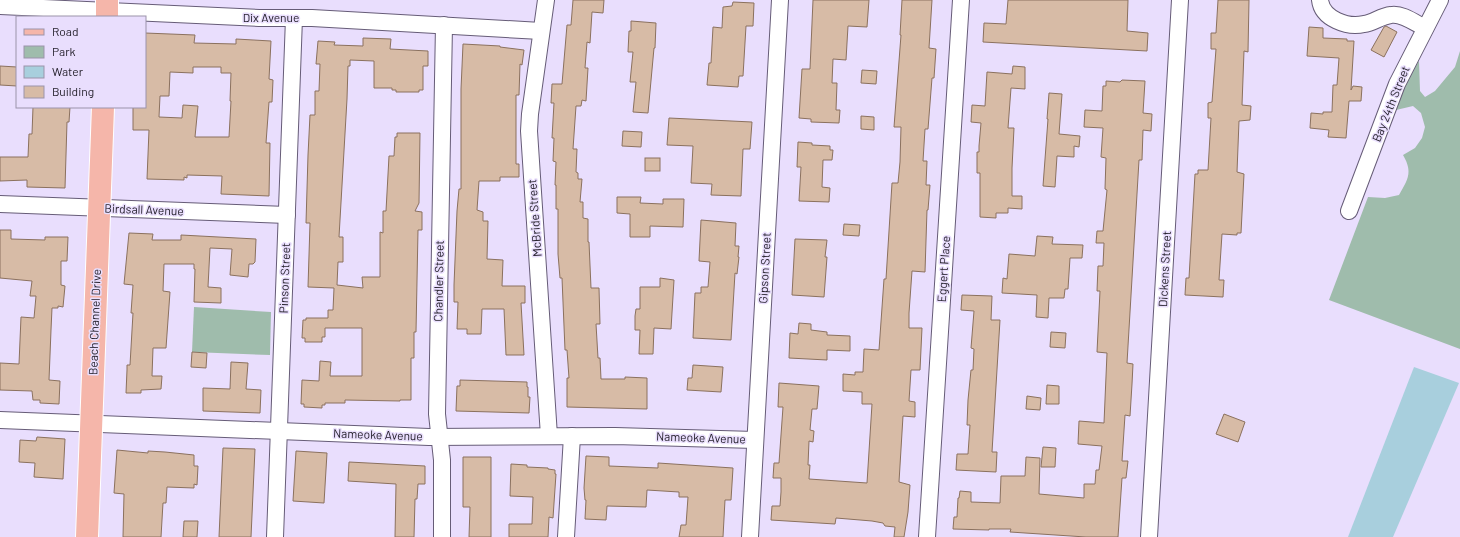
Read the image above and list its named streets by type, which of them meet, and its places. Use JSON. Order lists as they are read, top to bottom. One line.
{"streets":{"main road":["Beach Channel Drive"],"street":["Dix Avenue","Bay 24th Street","Birdsall Avenue","McBride Street","Gipson Street","Eggert Place","Dickens Street","Pinson Street","Chandler Street","Nameoke Avenue"]},"crossings":[["Dix Avenue","McBride Street"],["Dix Avenue","Pinson Street"],["Dix Avenue","Chandler Street"],["Birdsall Avenue","Pinson Street"],["Birdsall Avenue","Beach Channel Drive"],["McBride Street","Nameoke Avenue"],["Gipson Street","Nameoke Avenue"],["Pinson Street","Nameoke Avenue"],["Chandler Street","Nameoke Avenue"],["Beach Channel Drive","Nameoke Avenue"]],"legend":["Road","Park","Water","Building"]}
